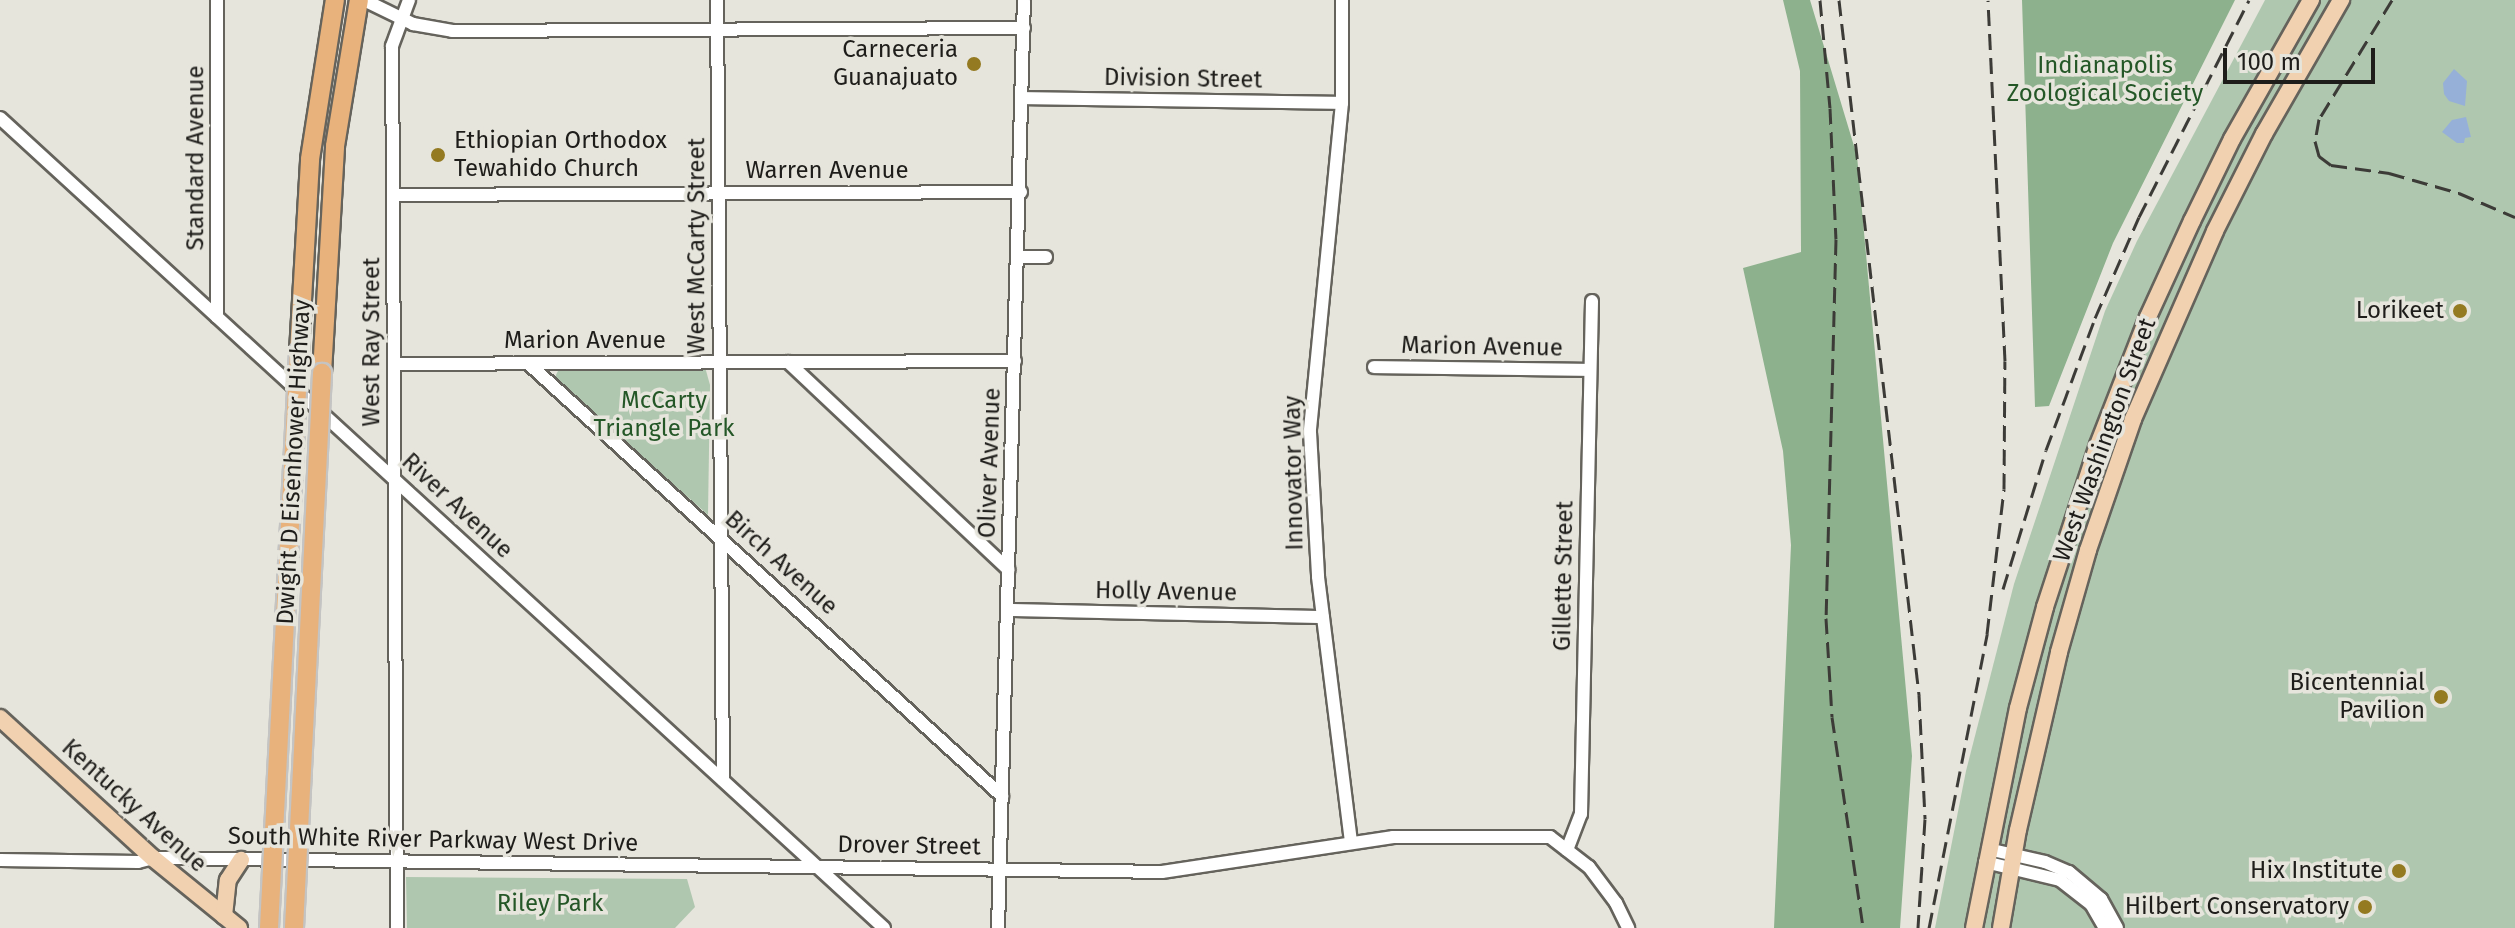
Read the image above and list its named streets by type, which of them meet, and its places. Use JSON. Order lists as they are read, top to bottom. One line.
{"streets":{"highway":["Dwight D Eisenhower Highway"],"main road":["West Washington Street","Kentucky Avenue"],"street":["Division Street","Standard Avenue","Warren Avenue","West McCarty Street","Marion Avenue","West Ray Street","Oliver Avenue","Innovator Way","River Avenue","Birch Avenue","Gillette Street","Holly Avenue","South White River Parkway West Drive","Drover Street"]},"crossings":[["Division Street","Oliver Avenue"],["Division Street","Innovator Way"],["Standard Avenue","River Avenue"],["Warren Avenue","West McCarty Street"],["Warren Avenue","West Ray Street"],["Warren Avenue","Oliver Avenue"],["West McCarty Street","Marion Avenue"],["West McCarty Street","River Avenue"],["West McCarty Street","Birch Avenue"],["Marion Avenue","West Ray Street"],["Marion Avenue","Oliver Avenue"],["Marion Avenue","Birch Avenue"],["Marion Avenue","Gillette Street"],["West Ray Street","River Avenue"],["West Ray Street","South White River Parkway West Drive"],["Oliver Avenue","Birch Avenue"],["Oliver Avenue","Holly Avenue"],["Oliver Avenue","Drover Street"],["Innovator Way","Holly Avenue"],["River Avenue","South White River Parkway West Drive"],["River Avenue","Drover Street"],["Kentucky Avenue","South White River Parkway West Drive"],["South White River Parkway West Drive","Drover Street"]],"parks":["Indianapolis Zoological Society","McCarty Triangle Park","Riley Park"],"places":["Carneceria Guanajuato","Ethiopian Orthodox Tewahido Church","Lorikeet","Bicentennial Pavilion","Hix Institute","Hilbert Conservatory"],"scale_bar":"100 m"}
